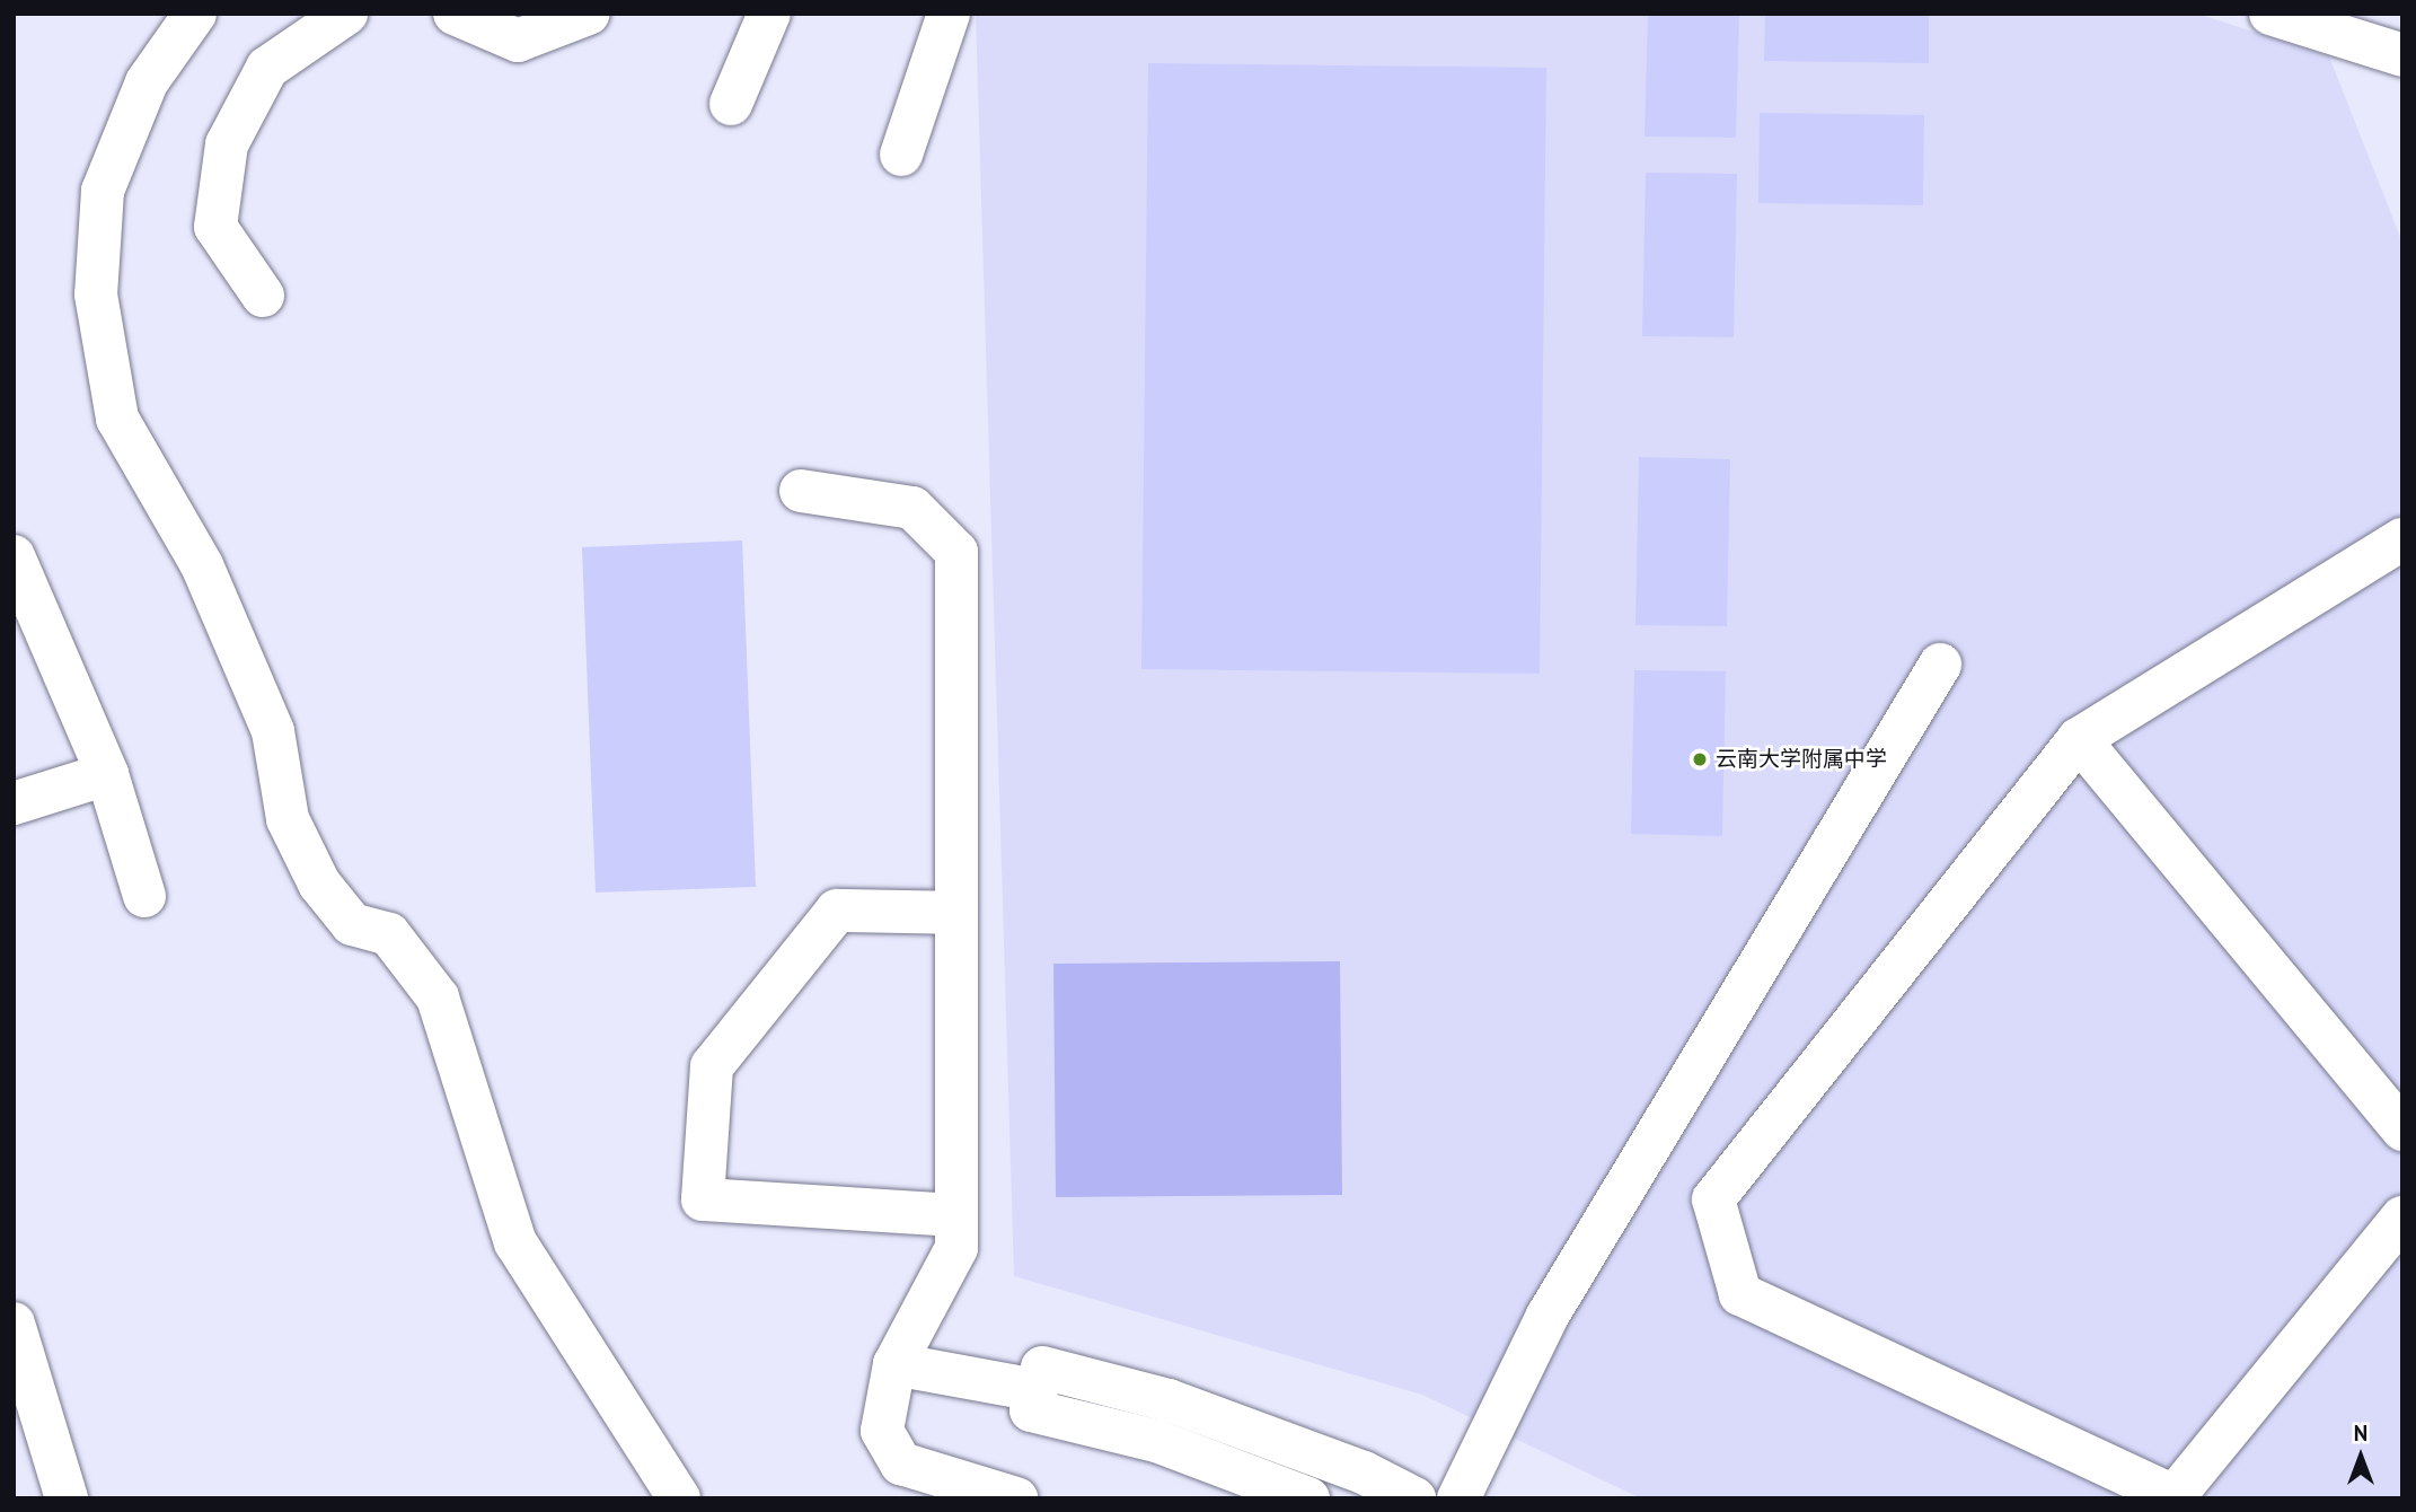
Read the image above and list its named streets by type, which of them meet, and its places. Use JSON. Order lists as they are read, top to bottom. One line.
{"places":["云南大学附属中学"],"north":"top"}
